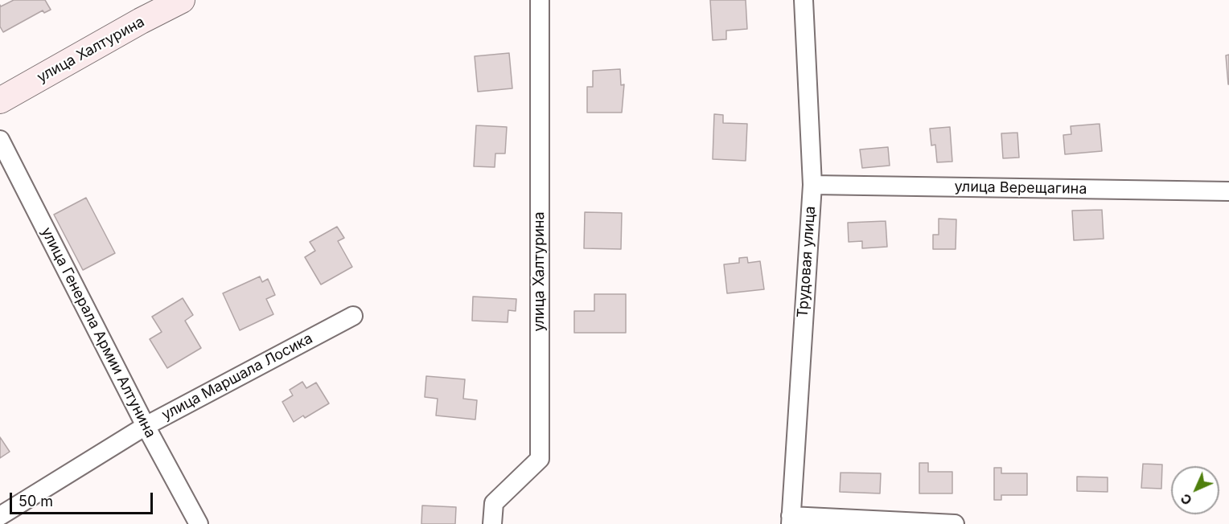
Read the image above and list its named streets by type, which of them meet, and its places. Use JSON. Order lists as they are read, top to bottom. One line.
{"streets":{"main road":["улица Халтурина"],"street":["улица Верещагина","Трудовая улица","улица Генерала Армии Алтунина","улица Маршала Лосика"]},"crossings":[["улица Верещагина","Трудовая улица"],["улица Генерала Армии Алтунина","улица Маршала Лосика"]],"scale_bar":"50 m","north":"bottom left"}
